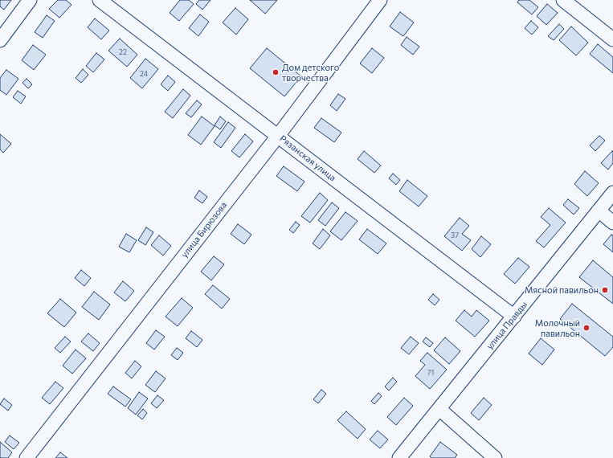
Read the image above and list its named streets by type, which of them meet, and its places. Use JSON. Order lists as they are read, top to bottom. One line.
{"streets":{"street":["Рязанская улица","улица Бирюзова","улица Правды"]},"crossings":[["Рязанская улица","улица Бирюзова"],["Рязанская улица","улица Правды"]],"places":["Дом детского творчества","Мясной павильон","Молочный павильон"],"house_numbers":["22","24","37","71"]}
